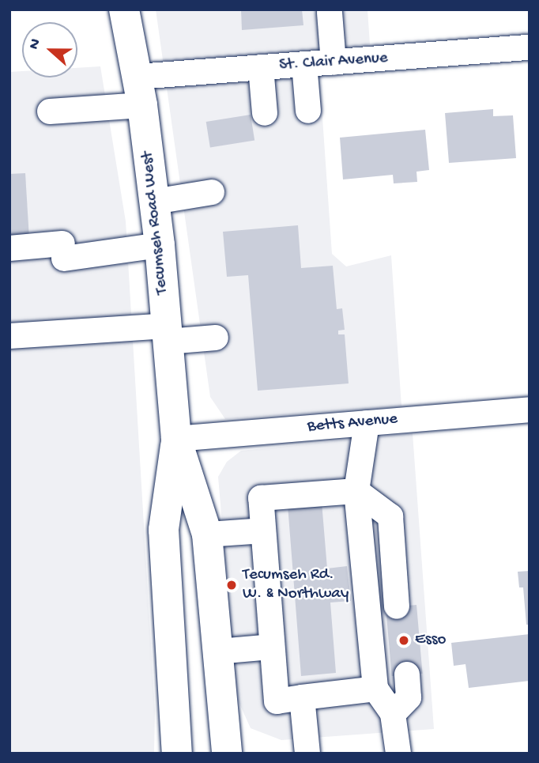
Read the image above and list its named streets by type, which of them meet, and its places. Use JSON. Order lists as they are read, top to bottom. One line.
{"streets":{"main road":["Tecumseh Road West"],"street":["St. Clair Avenue","Betts Avenue"]},"crossings":[["St. Clair Avenue","Tecumseh Road West"],["Tecumseh Road West","Betts Avenue"]],"places":["Tecumseh Rd. W. & Northway","Esso"],"north":"left"}
